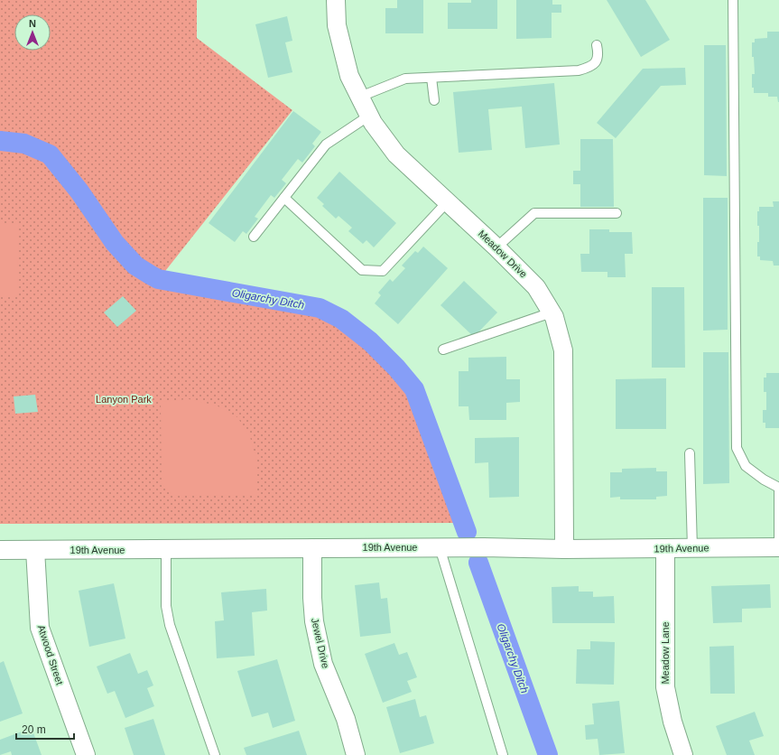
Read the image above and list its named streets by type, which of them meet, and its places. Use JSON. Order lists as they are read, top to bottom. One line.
{"streets":{"street":["Meadow Drive","19th Avenue","Jewel Drive","Meadow Lane","Atwood Street"]},"crossings":[["Meadow Drive","19th Avenue"],["19th Avenue","Jewel Drive"],["19th Avenue","Meadow Lane"],["19th Avenue","Atwood Street"]],"water":["Oligarchy Ditch"],"parks":["Lanyon Park"],"scale_bar":"20 m","north":"top"}
